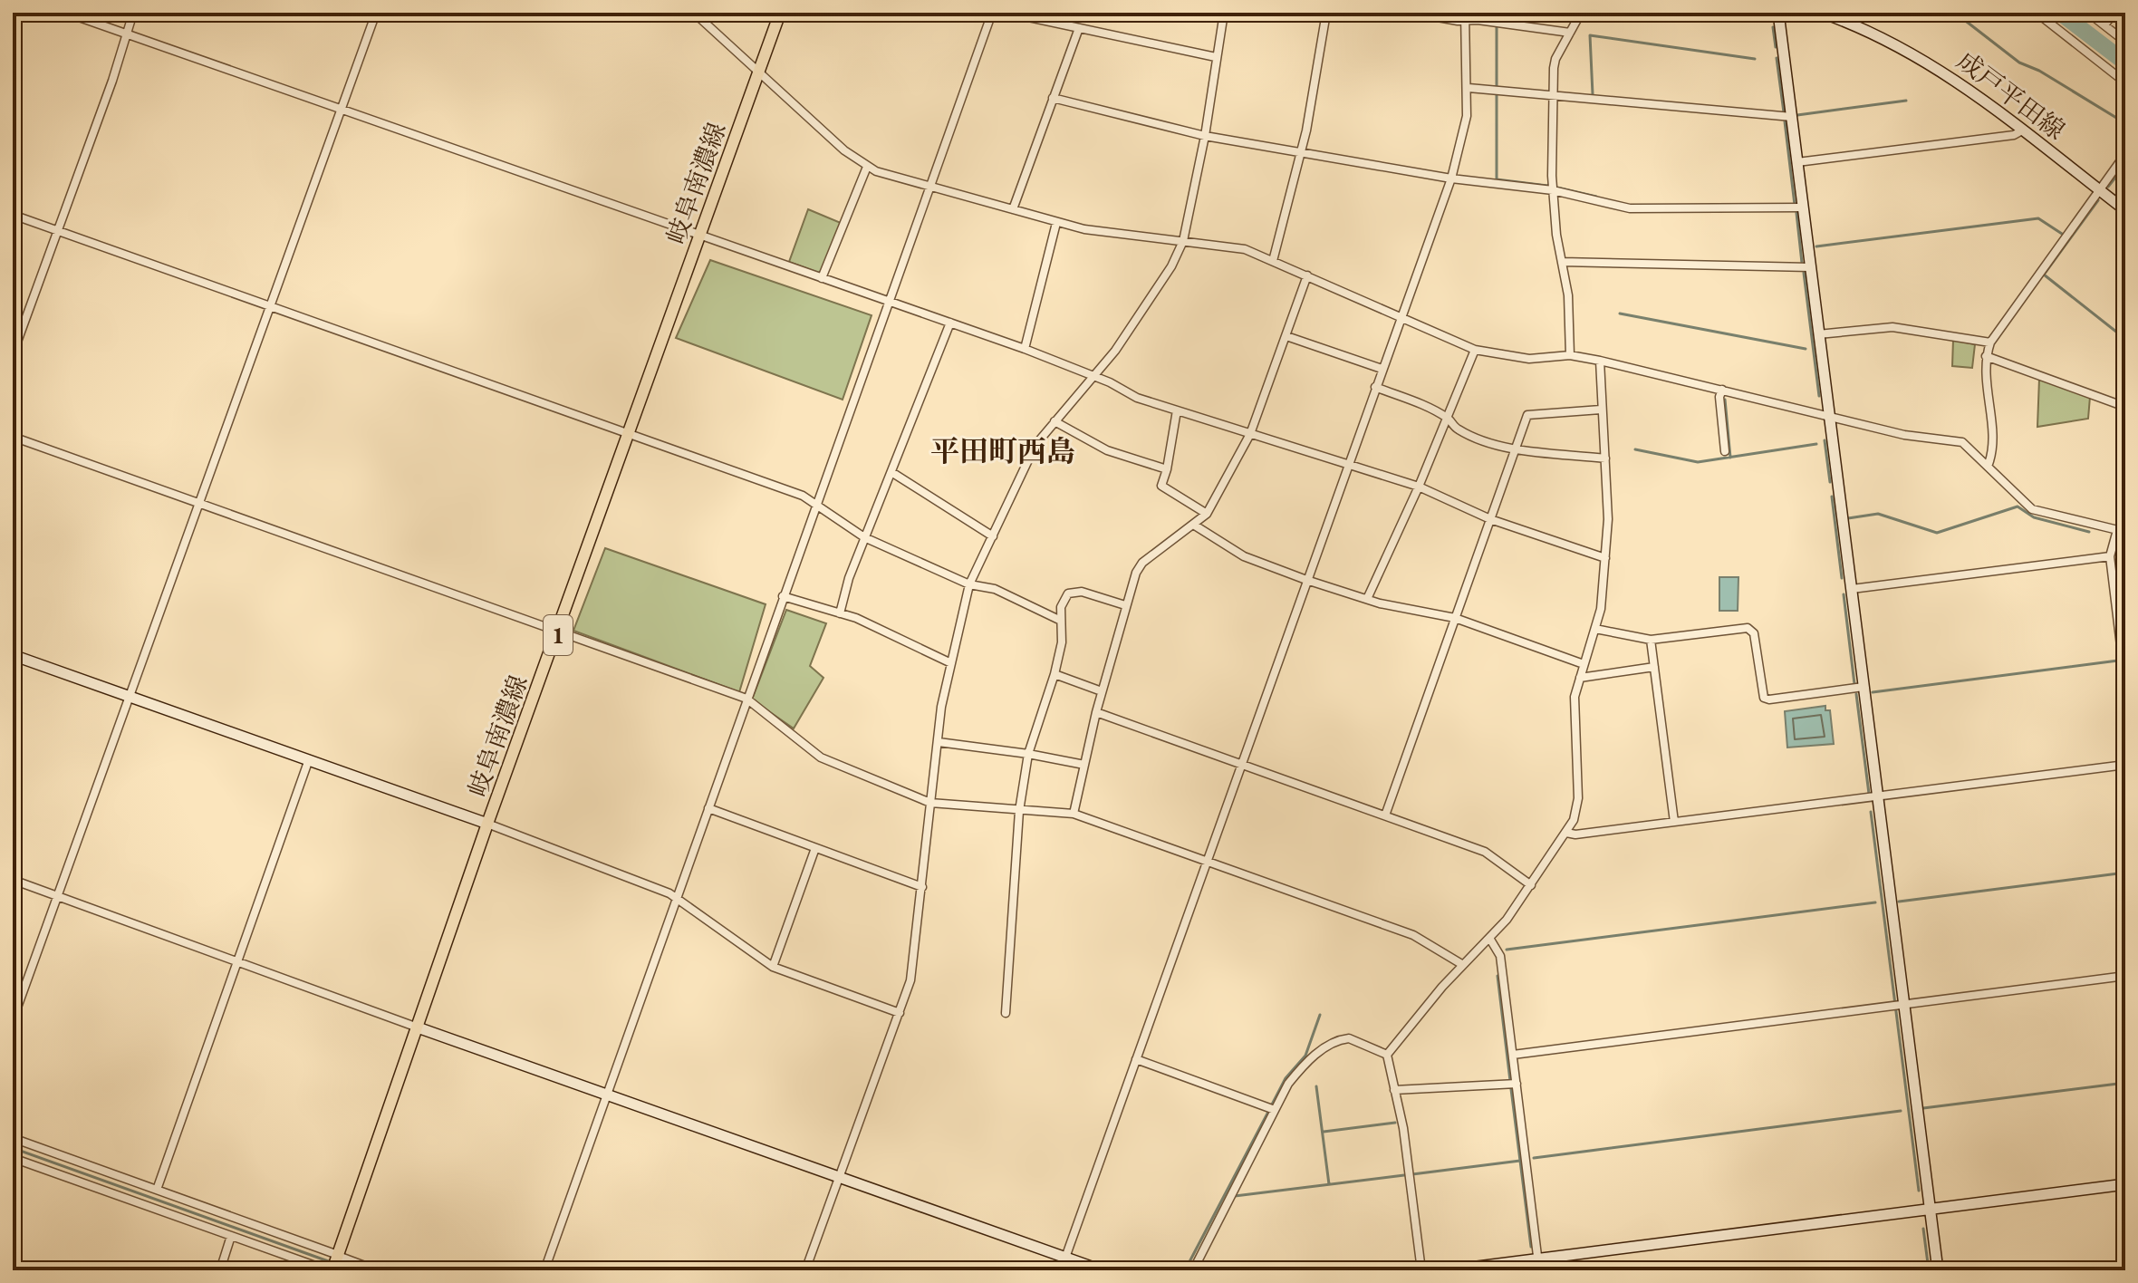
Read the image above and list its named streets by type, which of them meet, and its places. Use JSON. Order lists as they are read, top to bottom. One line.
{"streets":{"main road":["岐阜南濃線","1"],"street":["成戸平田線"]},"districts":["平田町西島"]}
